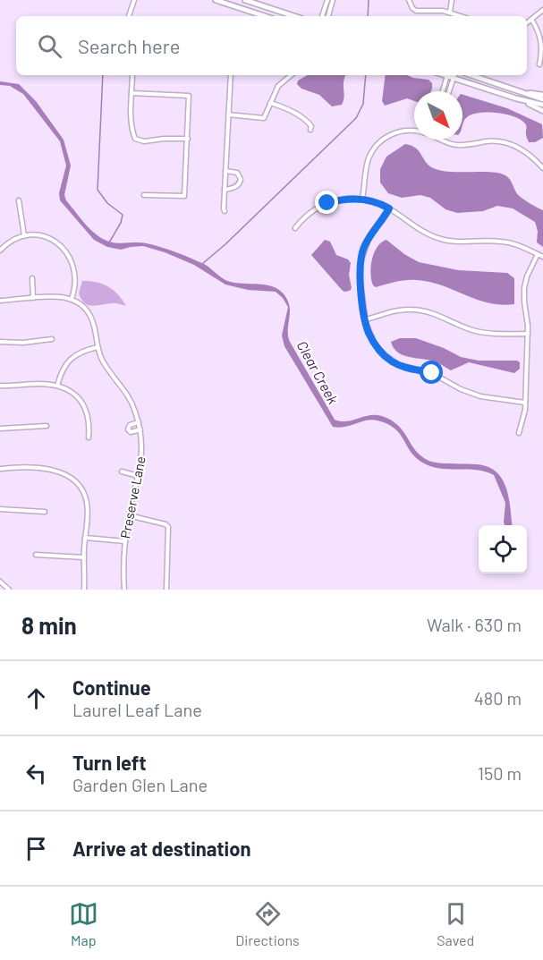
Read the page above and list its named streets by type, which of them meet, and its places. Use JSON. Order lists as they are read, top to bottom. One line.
{"streets":{"street":["Preserve Lane"]},"water":["Clear Creek"],"north":"bottom right","page":{"search":"Search here","heading":["8 min","Walk · 630 m"],"list":[["Continue","Laurel Leaf Lane","480 m"],["Turn left","Garden Glen Lane","150 m"],"Arrive at destination"],"nav":["Map","Directions","Saved"]}}
